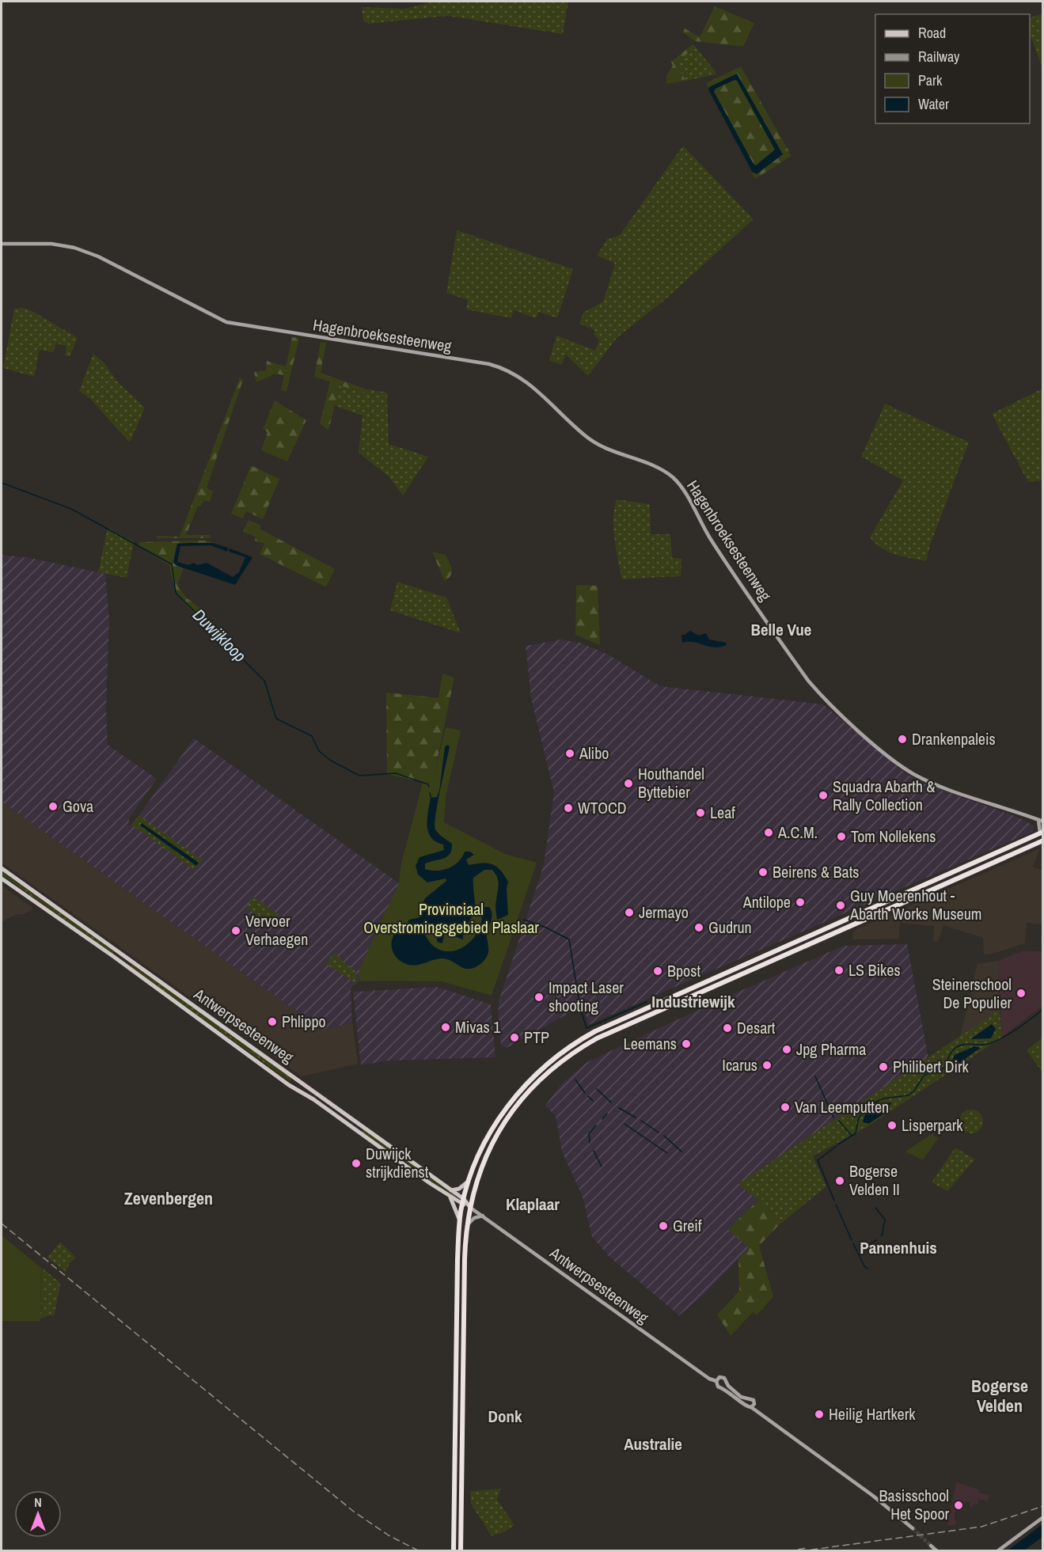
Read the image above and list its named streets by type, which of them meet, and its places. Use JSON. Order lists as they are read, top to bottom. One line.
{"streets":{"main road":["Antwerpsesteenweg"],"street":["Hagenbroeksesteenweg"]},"districts":["Belle Vue","Industriewijk","Zevenbergen","Klaplaar","Pannenhuis","Bogerse Velden","Donk","Australie"],"water":["Duwijkloop"],"parks":["Provinciaal Overstromingsgebied Plaslaar"],"places":["Drankenpaleis","Alibo","Houthandel Byttebier","Squadra Abarth & Rally Collection","Gova","WTOCD","Leaf","A.C.M.","Tom Nollekens","Beirens & Bats","Antilope","Guy Moerenhout - Abarth Works Museum","Jermayo","Gudrun","Vervoer Verhaegen","LS Bikes","Bpost","Steinerschool De Populier","Impact Laser shooting","Phlippo","Mivas 1","Desart","PTP","Leemans","Jpg Pharma","Icarus","Philibert Dirk","Van Leemputten","Lisperpark","Duwijck strijkdienst","Bogerse Velden II","Greif","Heilig Hartkerk","Basisschool Het Spoor"],"legend":["Road","Railway","Park","Water"],"north":"top"}
